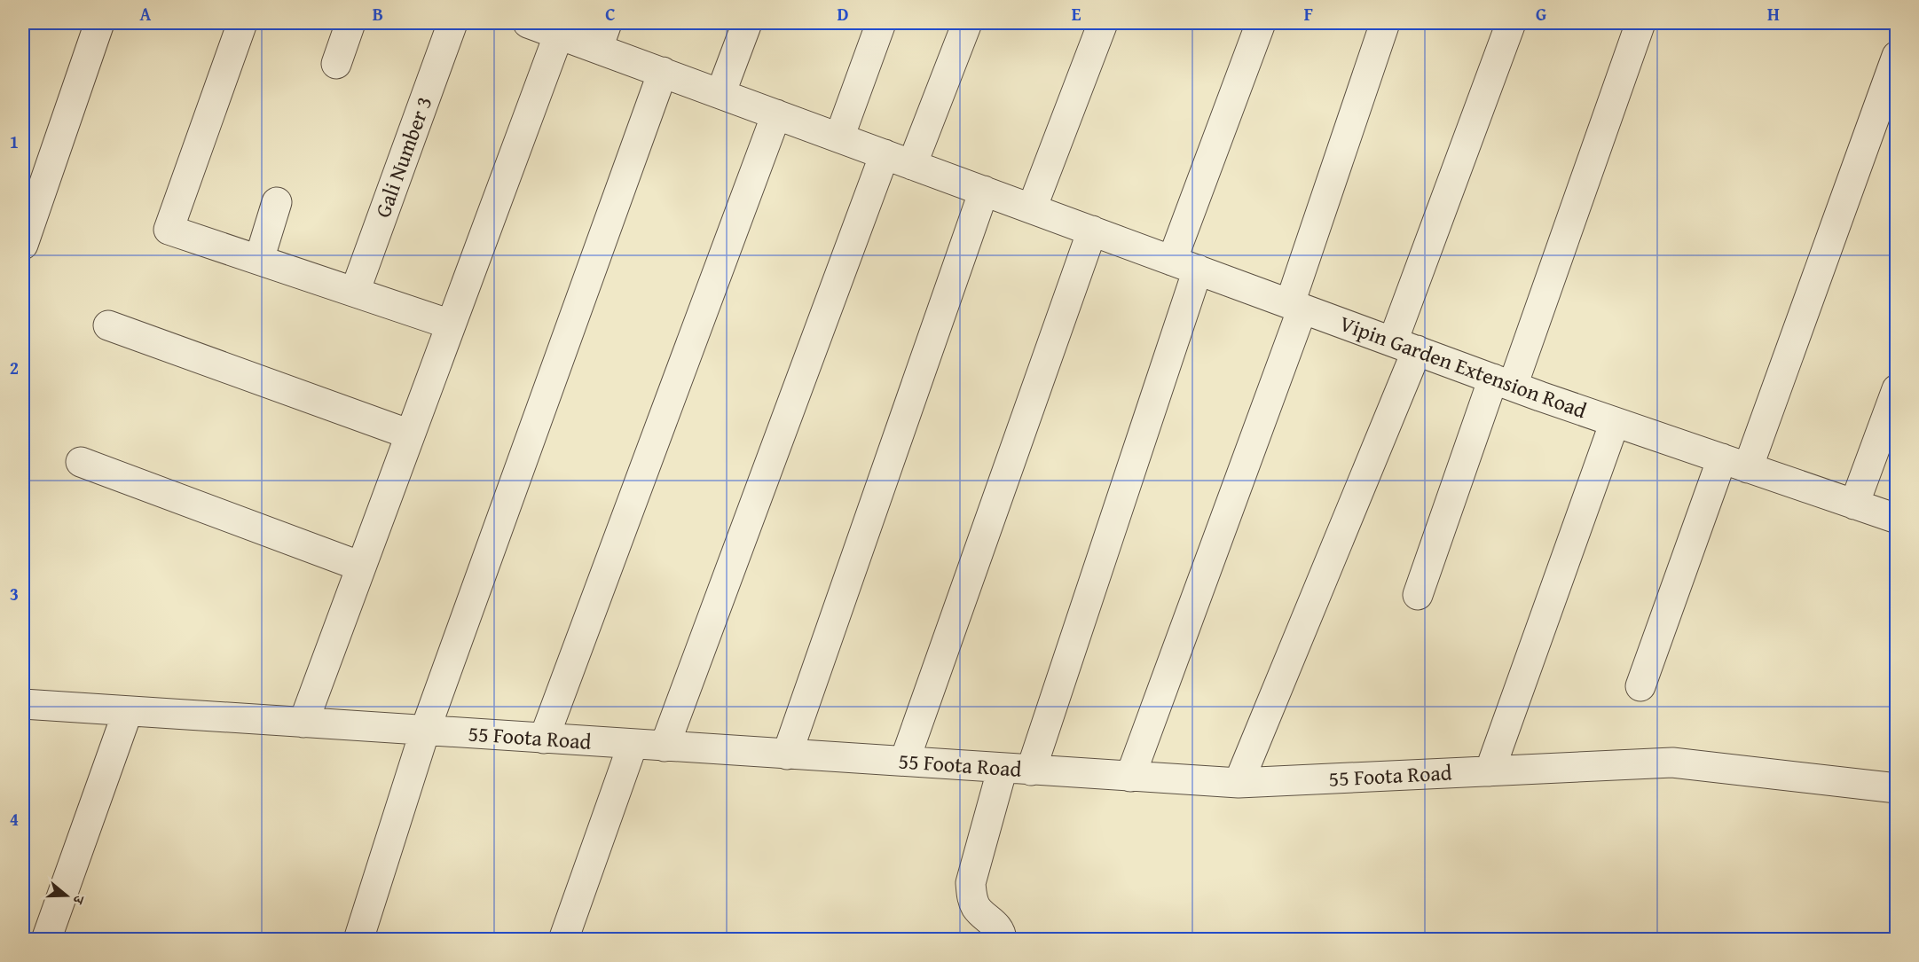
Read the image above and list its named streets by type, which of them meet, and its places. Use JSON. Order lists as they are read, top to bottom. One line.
{"streets":{"street":["Gali Number 3","Vipin Garden Extension Road","55 Foota Road"]},"north":"right","grid":{"columns":["A","B","C","D","E","F","G","H"],"rows":["1","2","3","4"]}}
